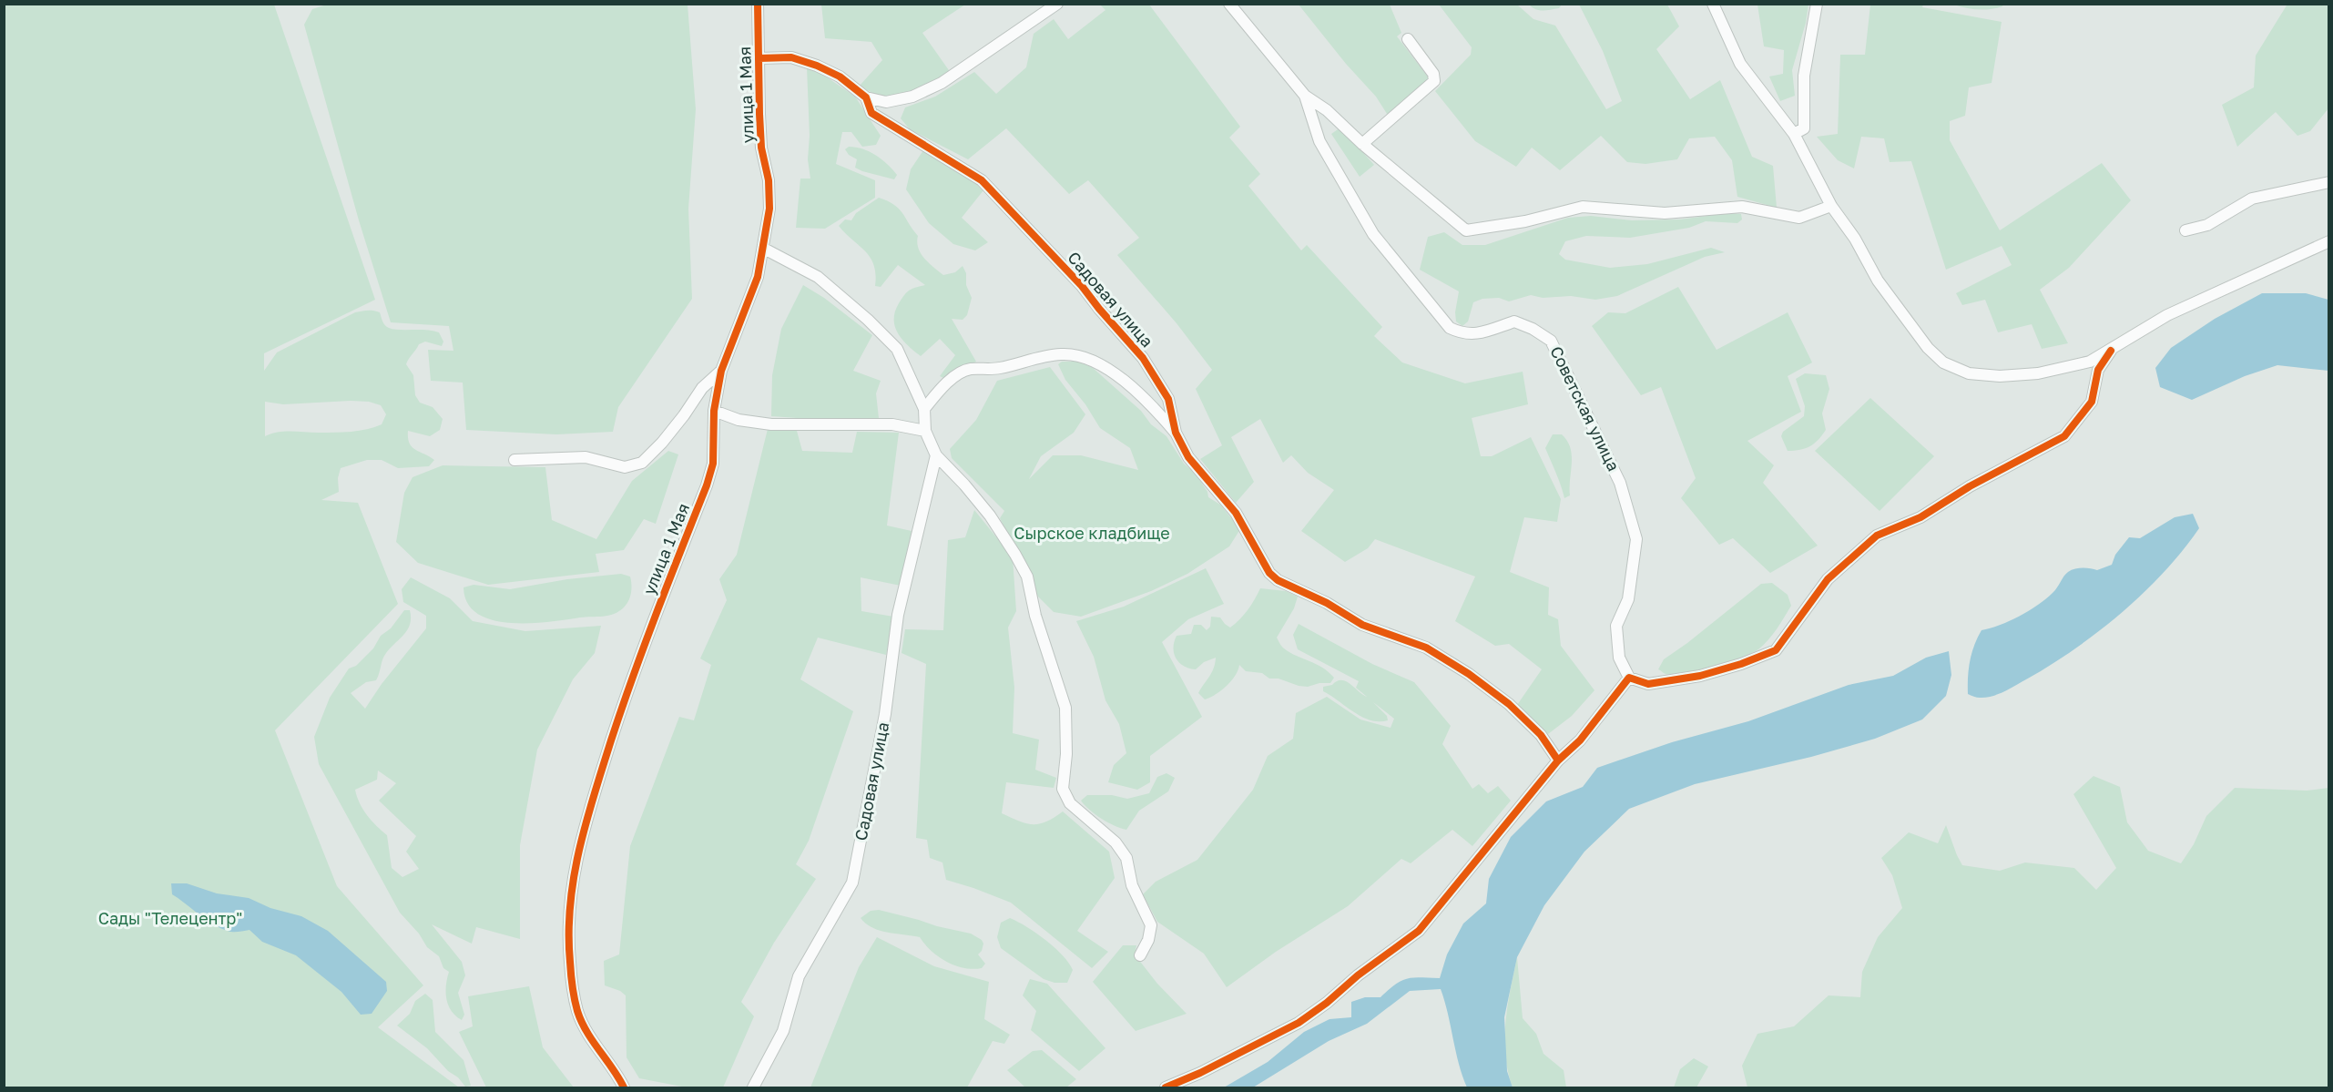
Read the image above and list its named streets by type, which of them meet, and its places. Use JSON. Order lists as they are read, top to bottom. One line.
{"streets":{"street":["улица 1 Мая","Садовая улица","Советская улица"]},"crossings":[["улица 1 Мая","Садовая улица"]],"parks":["Сырское кладбище","Сады \"Телецентр\""]}
